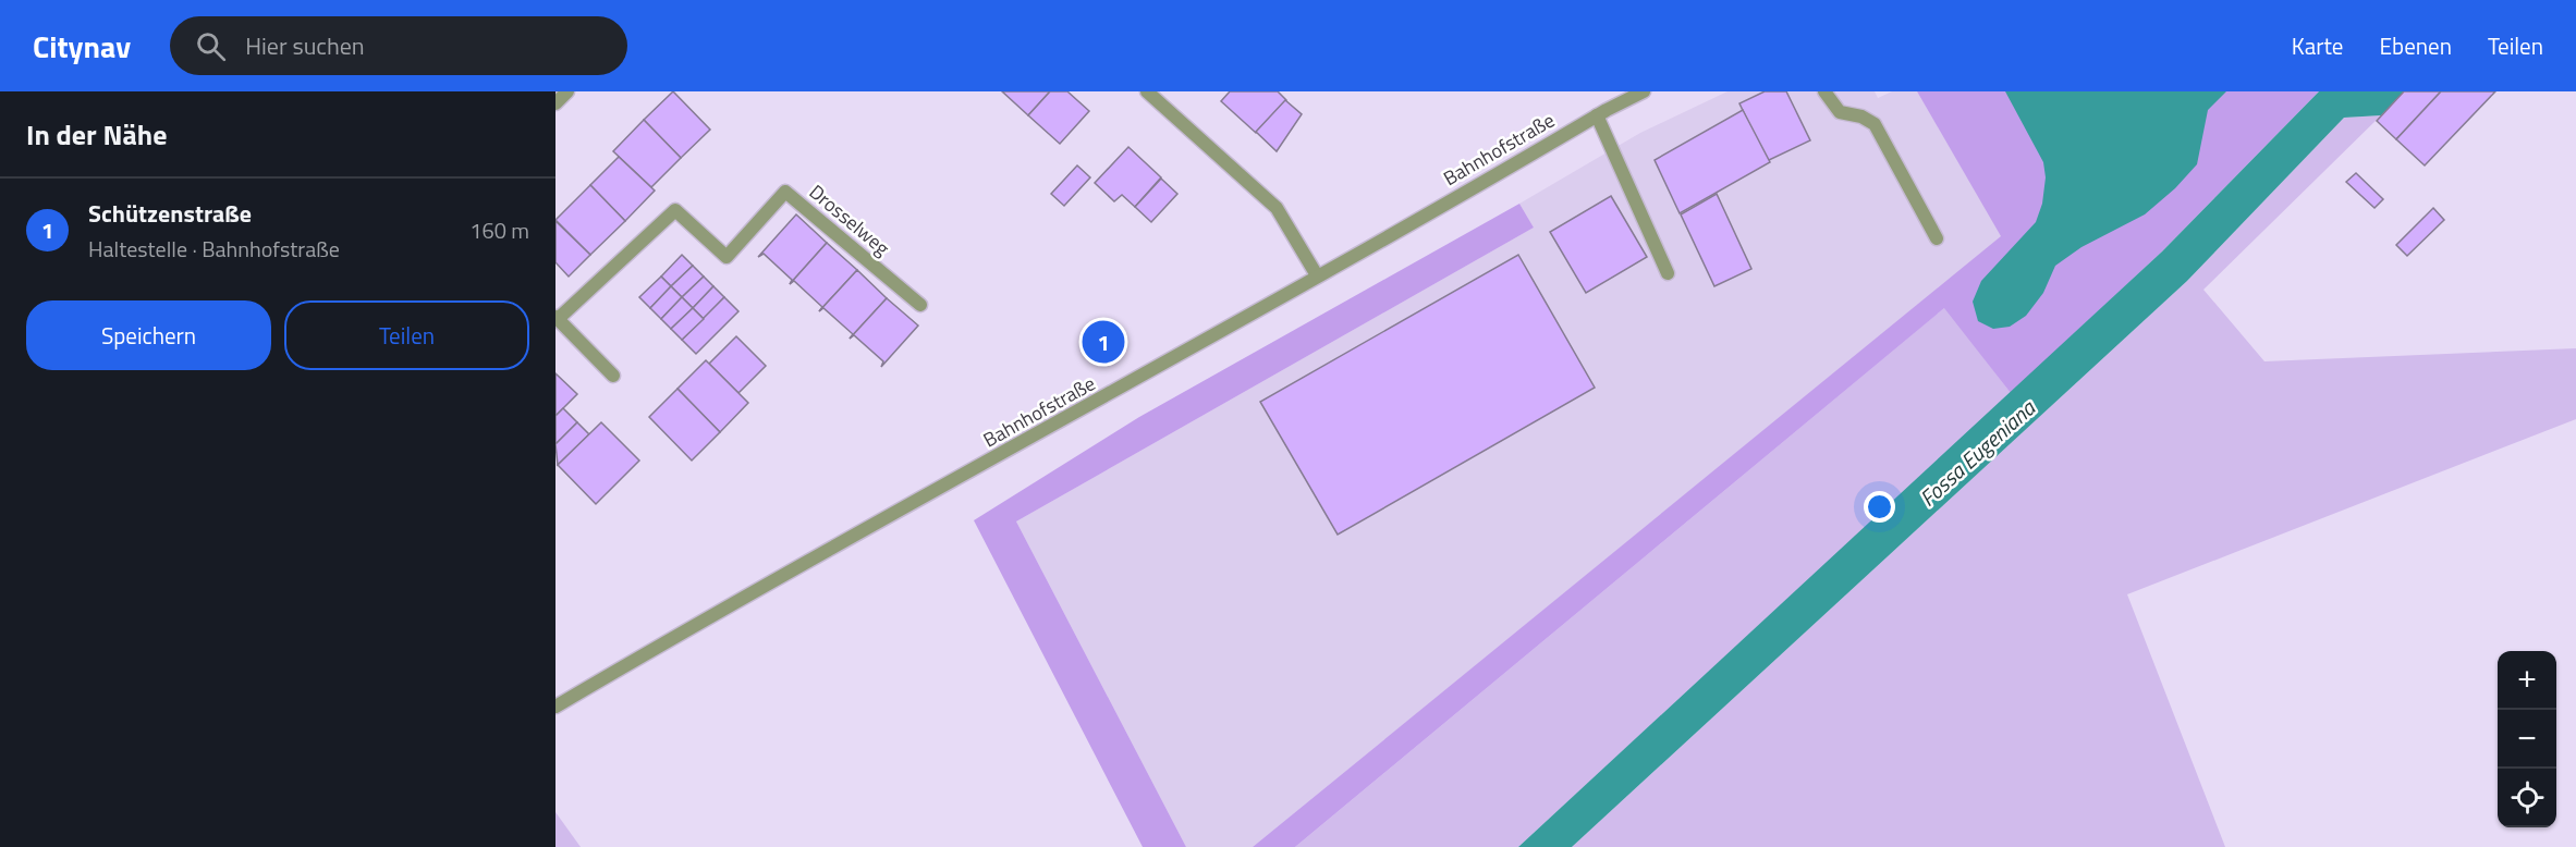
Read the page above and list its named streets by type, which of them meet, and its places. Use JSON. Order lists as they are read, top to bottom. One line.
{"streets":{"street":["Bahnhofstraße","Drosselweg"]},"water":["Fossa Eugeniana"],"page":{"header":"Citynav","search":"Hier suchen","nav":["Karte","Ebenen","Teilen"],"heading":"In der Nähe","list":[{"mark":"1","name":"Schützenstraße","note":"Haltestelle · Bahnhofstraße","value":"160 m"}],"buttons":["Speichern","Teilen"],"pins":"1","map_buttons":["+","−"]}}
